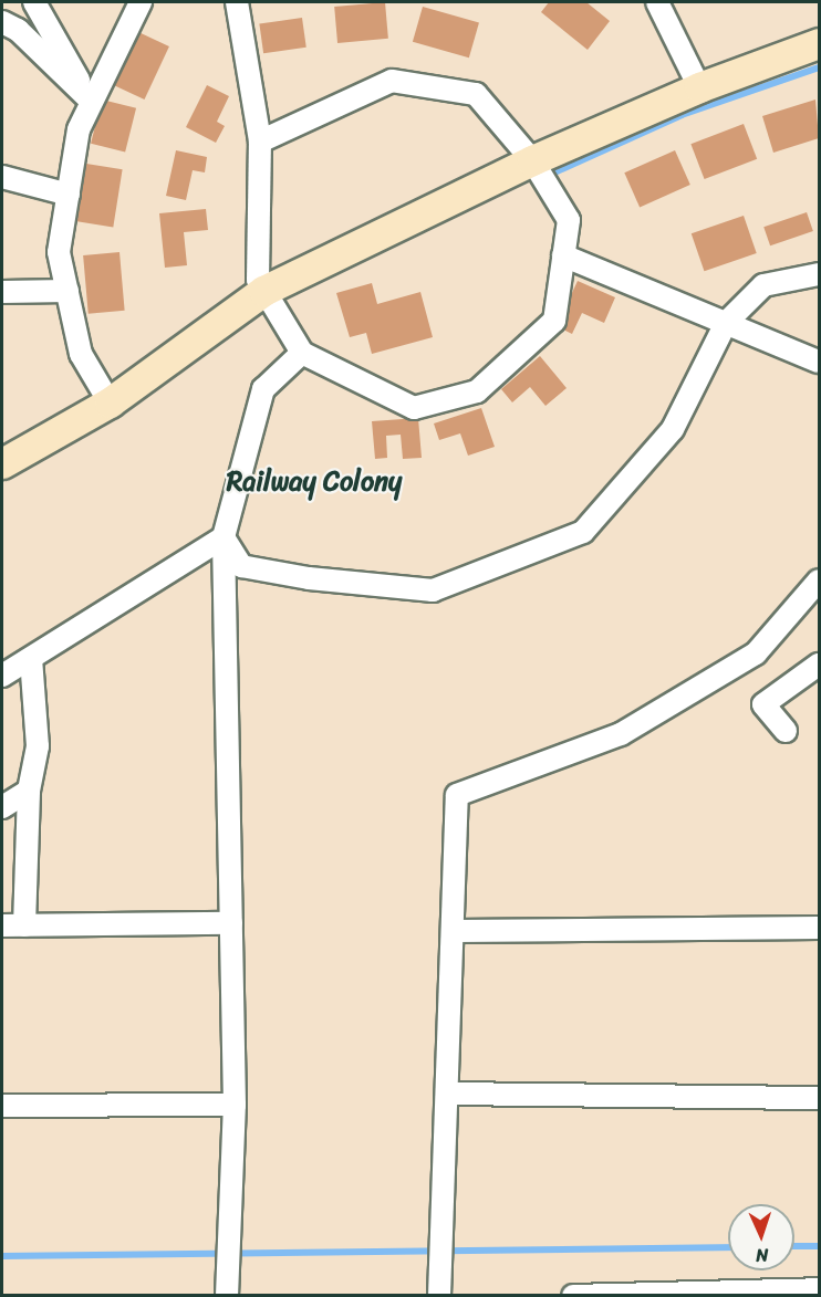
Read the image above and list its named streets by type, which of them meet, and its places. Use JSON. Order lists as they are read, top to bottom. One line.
{"districts":["Railway Colony"],"north":"bottom"}
